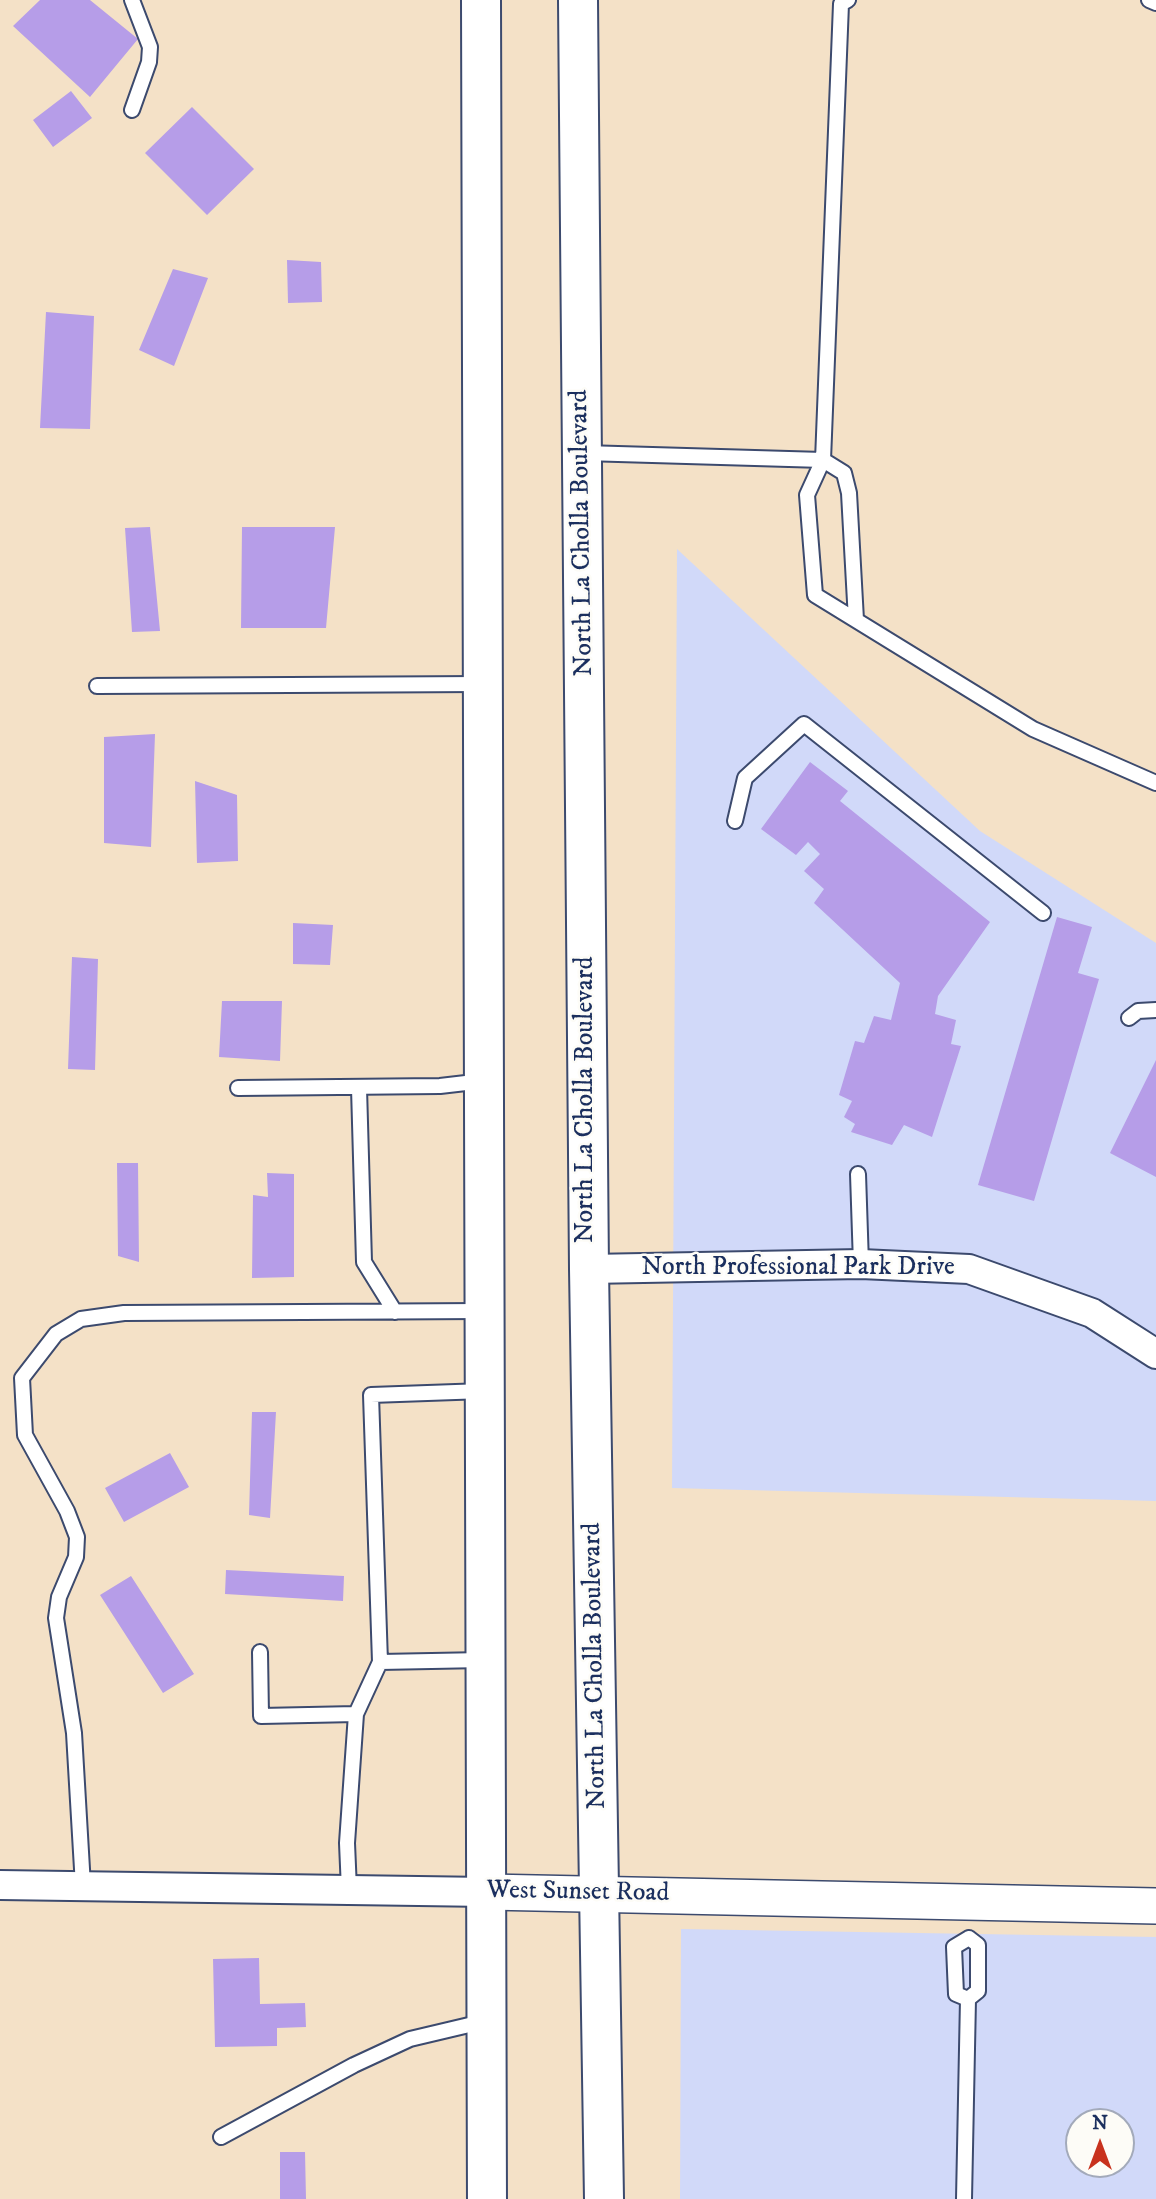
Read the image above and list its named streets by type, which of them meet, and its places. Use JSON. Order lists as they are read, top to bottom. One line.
{"streets":{"main road":["North La Cholla Boulevard"],"street":["North Professional Park Drive","West Sunset Road"]},"crossings":[["North La Cholla Boulevard","North Professional Park Drive"],["North La Cholla Boulevard","West Sunset Road"]],"north":"top"}
